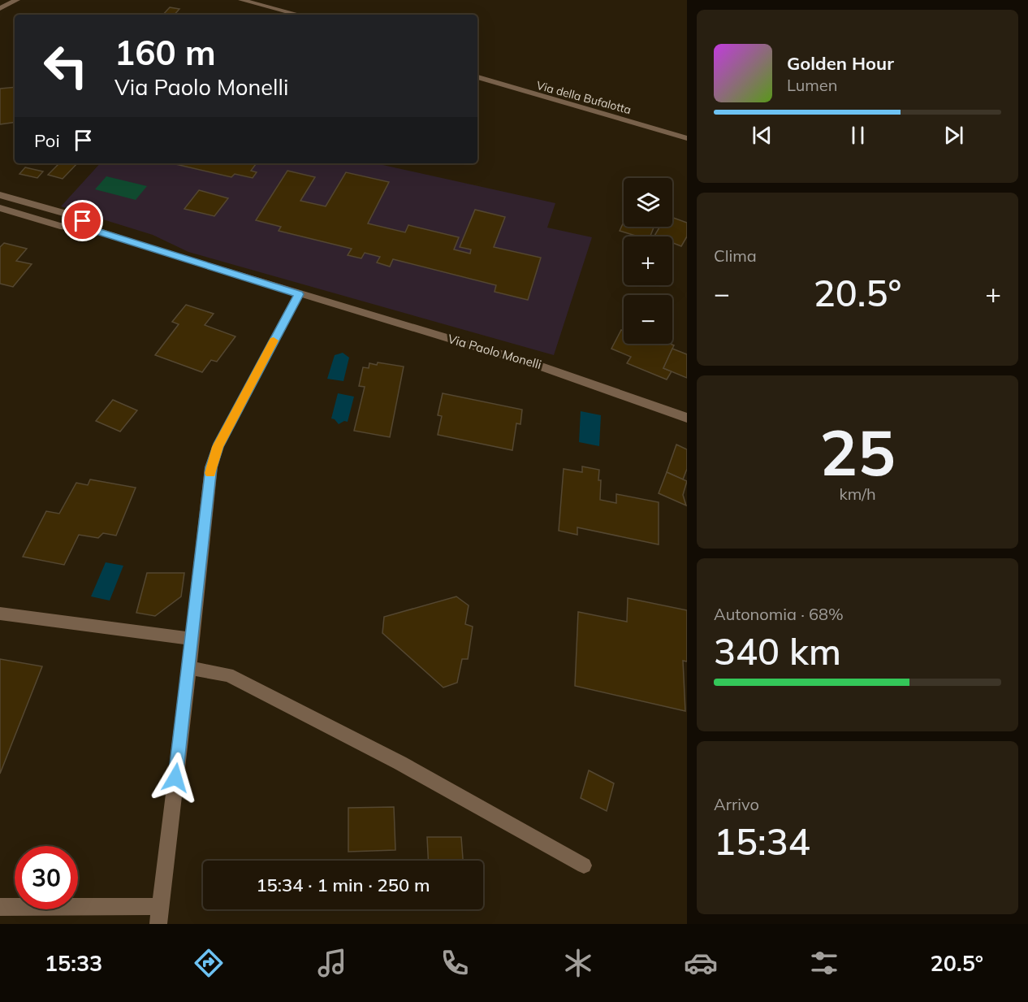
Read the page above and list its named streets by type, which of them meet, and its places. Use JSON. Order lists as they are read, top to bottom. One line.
{"streets":{"street":["Via della Bufalotta","Via Paolo Monelli"]},"page":{"turn":["160 m","Via Paolo Monelli"],"song":["Golden Hour","Lumen"],"then":"Poi","map_buttons":["+","−"],"tile":["Clima",["25","km/h"],["Autonomia · 68%","340 km"],["Arrivo","15:34"]],"heat":["−","20.5°","+"],"limit":"30","trip":"15:34 · 1 min · 250 m","tabs":["15:33","20.5°"]}}
